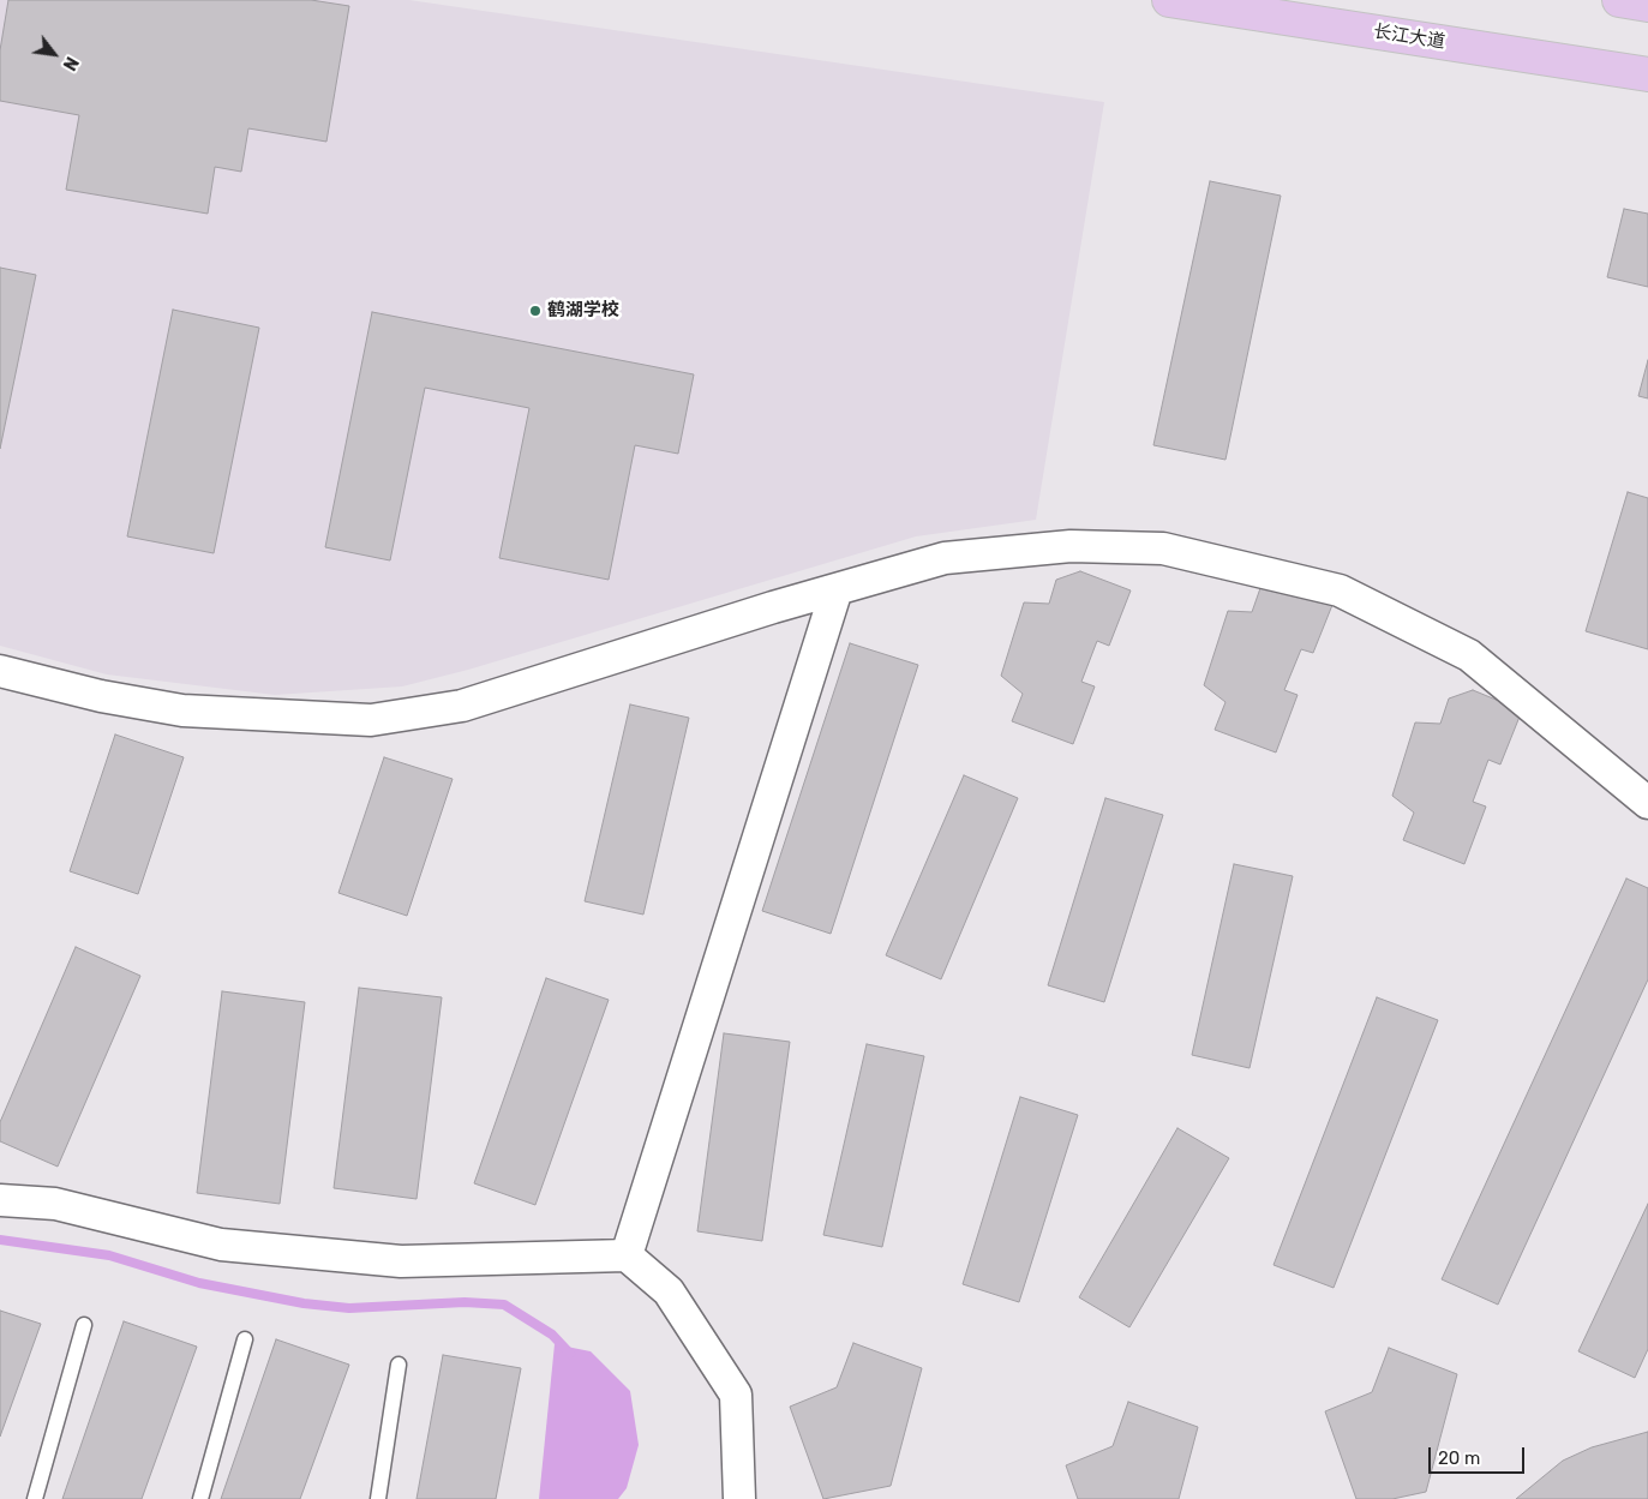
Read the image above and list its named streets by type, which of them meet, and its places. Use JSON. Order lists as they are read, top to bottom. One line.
{"streets":{"main road":["长江大道"]},"places":["鹤湖学校"],"scale_bar":"20 m","north":"bottom right"}
